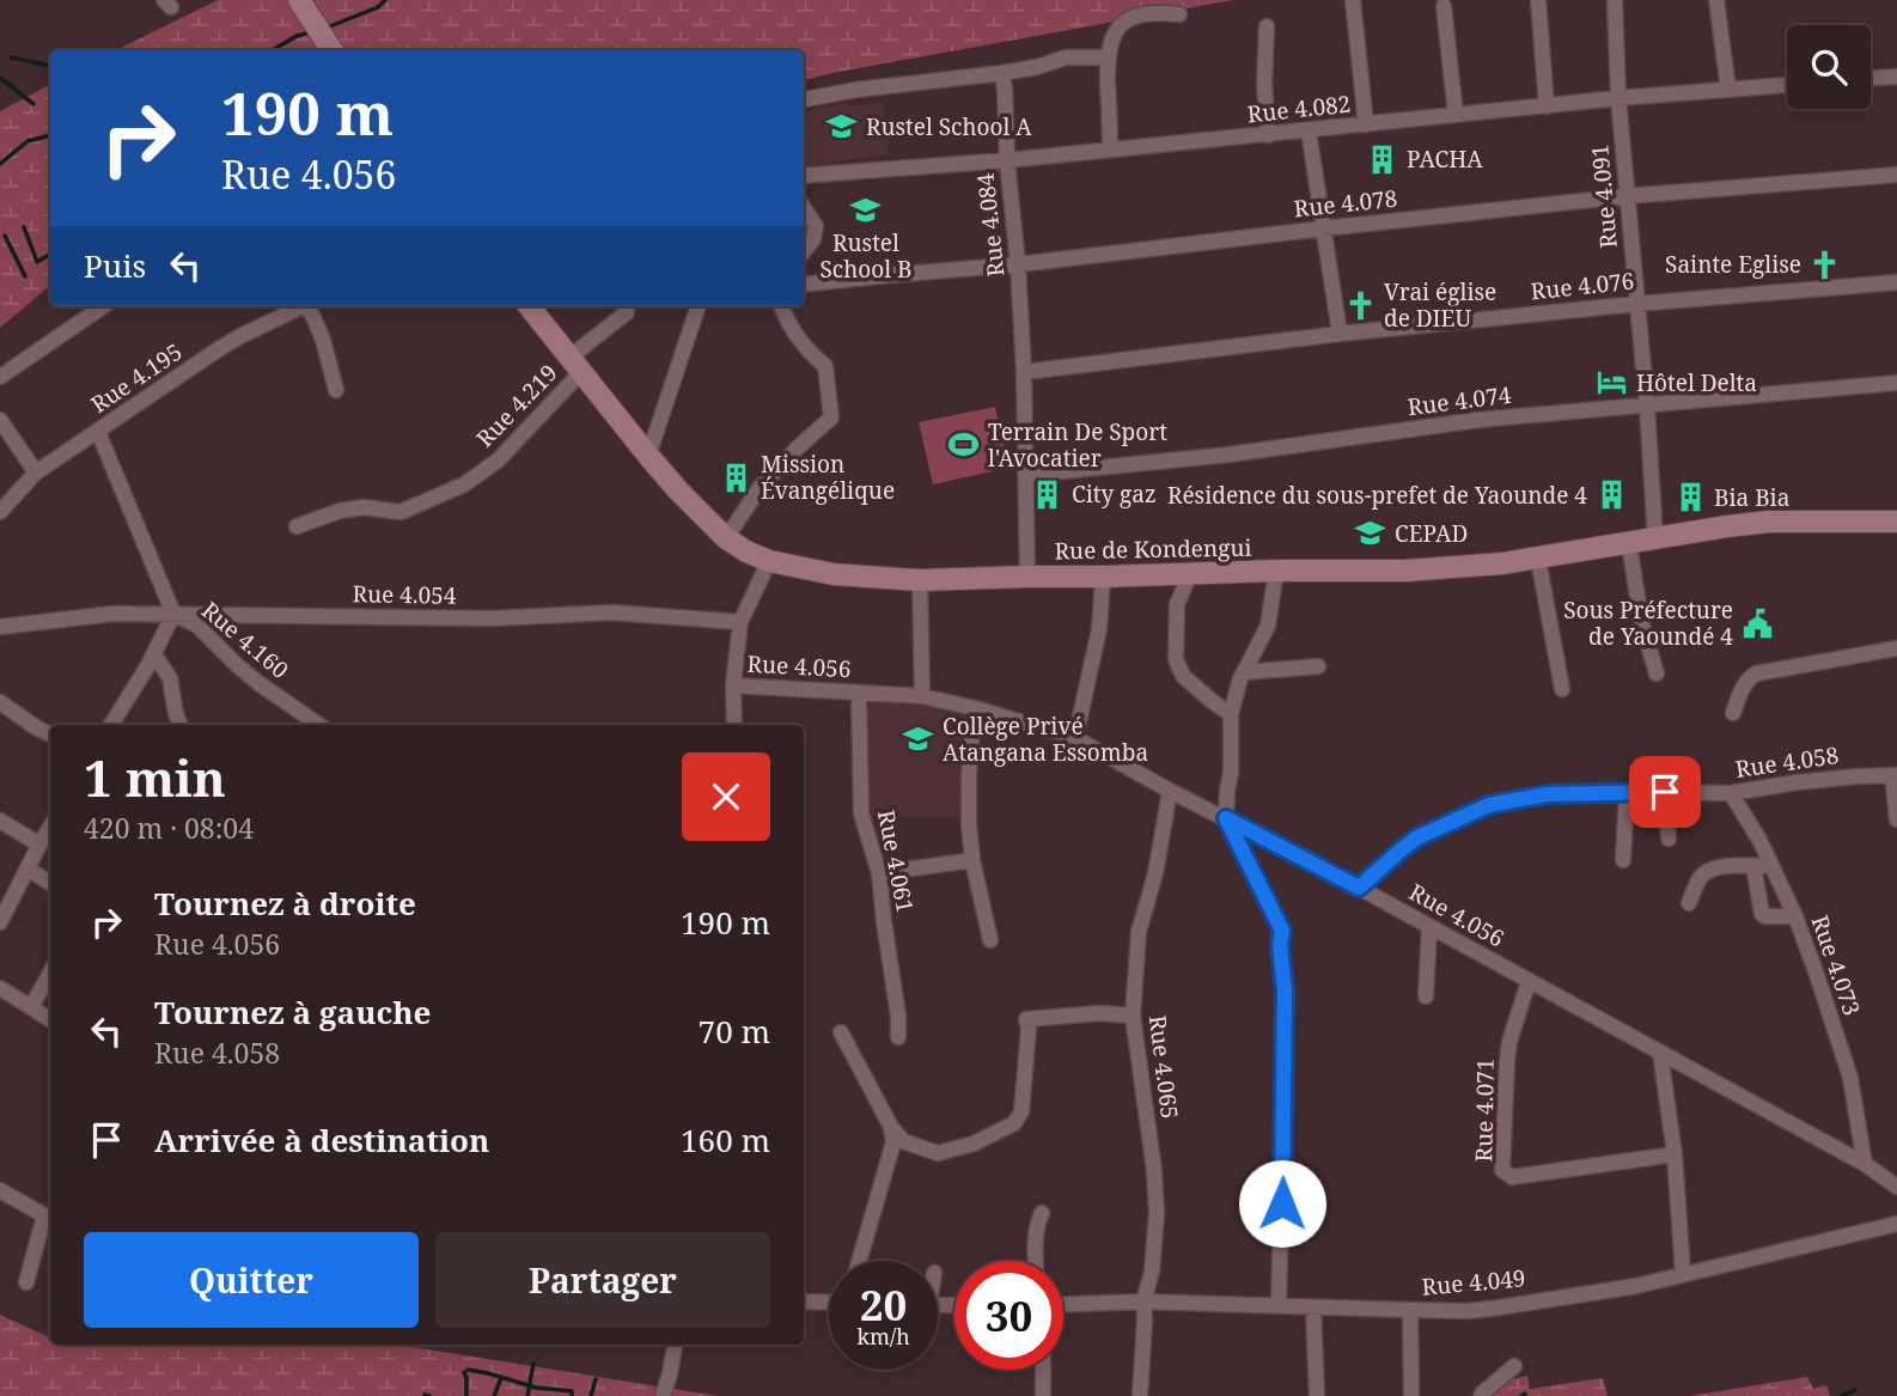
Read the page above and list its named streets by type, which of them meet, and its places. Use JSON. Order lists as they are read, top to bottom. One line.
{"streets":{"main road":["Rue de Kondengui"],"street":["Rue 4.082","Rue 4.091","Rue 4.078","Rue 4.084","Rue 4.076","Rue 4.195","Rue 4.074","Rue 4.219","Rue 4.054","Rue 4.160","Rue 4.056","Rue 4.058","Rue 4.061","Rue 4.073","Rue 4.065","Rue 4.071","Rue 4.049"]},"crossings":[["Rue 4.082","Rue 4.091"],["Rue 4.082","Rue 4.084"],["Rue 4.091","Rue 4.078"],["Rue 4.091","Rue 4.076"],["Rue 4.091","Rue 4.074"],["Rue 4.091","Rue de Kondengui"],["Rue 4.078","Rue 4.084"],["Rue 4.084","Rue 4.076"],["Rue 4.084","Rue 4.074"],["Rue 4.084","Rue de Kondengui"],["Rue 4.195","Rue 4.160"],["Rue 4.219","Rue de Kondengui"],["Rue 4.054","Rue 4.160"],["Rue 4.056","Rue 4.058"],["Rue 4.056","Rue 4.061"],["Rue 4.056","Rue 4.073"],["Rue 4.056","Rue 4.065"],["Rue 4.056","Rue 4.071"],["Rue 4.058","Rue 4.073"],["Rue 4.065","Rue 4.049"]],"places":{"school or university":["Rustel School A","Rustel School B","CEPAD","Collège Privé Atangana Essomba"],"building":["PACHA","Mission Évangélique","City gaz","Résidence du sous-prefet de Yaounde 4","Bia Bia"],"church":["Sainte Eglise","Vrai église de DIEU"],"hotel":["Hôtel Delta"],"sports":["Terrain De Sport l'Avocatier"],"public building":["Sous Préfecture de Yaoundé 4"]},"page":{"turn":["190 m","Rue 4.056"],"then":"Puis","heading":["1 min","420 m · 08:04"],"list":[{"name":"Tournez à droite","note":"Rue 4.056","value":"190 m"},{"name":"Tournez à gauche","note":"Rue 4.058","value":"70 m"},{"name":"Arrivée à destination","value":"160 m"}],"buttons":["Quitter","Partager"],"speed":"20 km/h","limit":"30"}}
